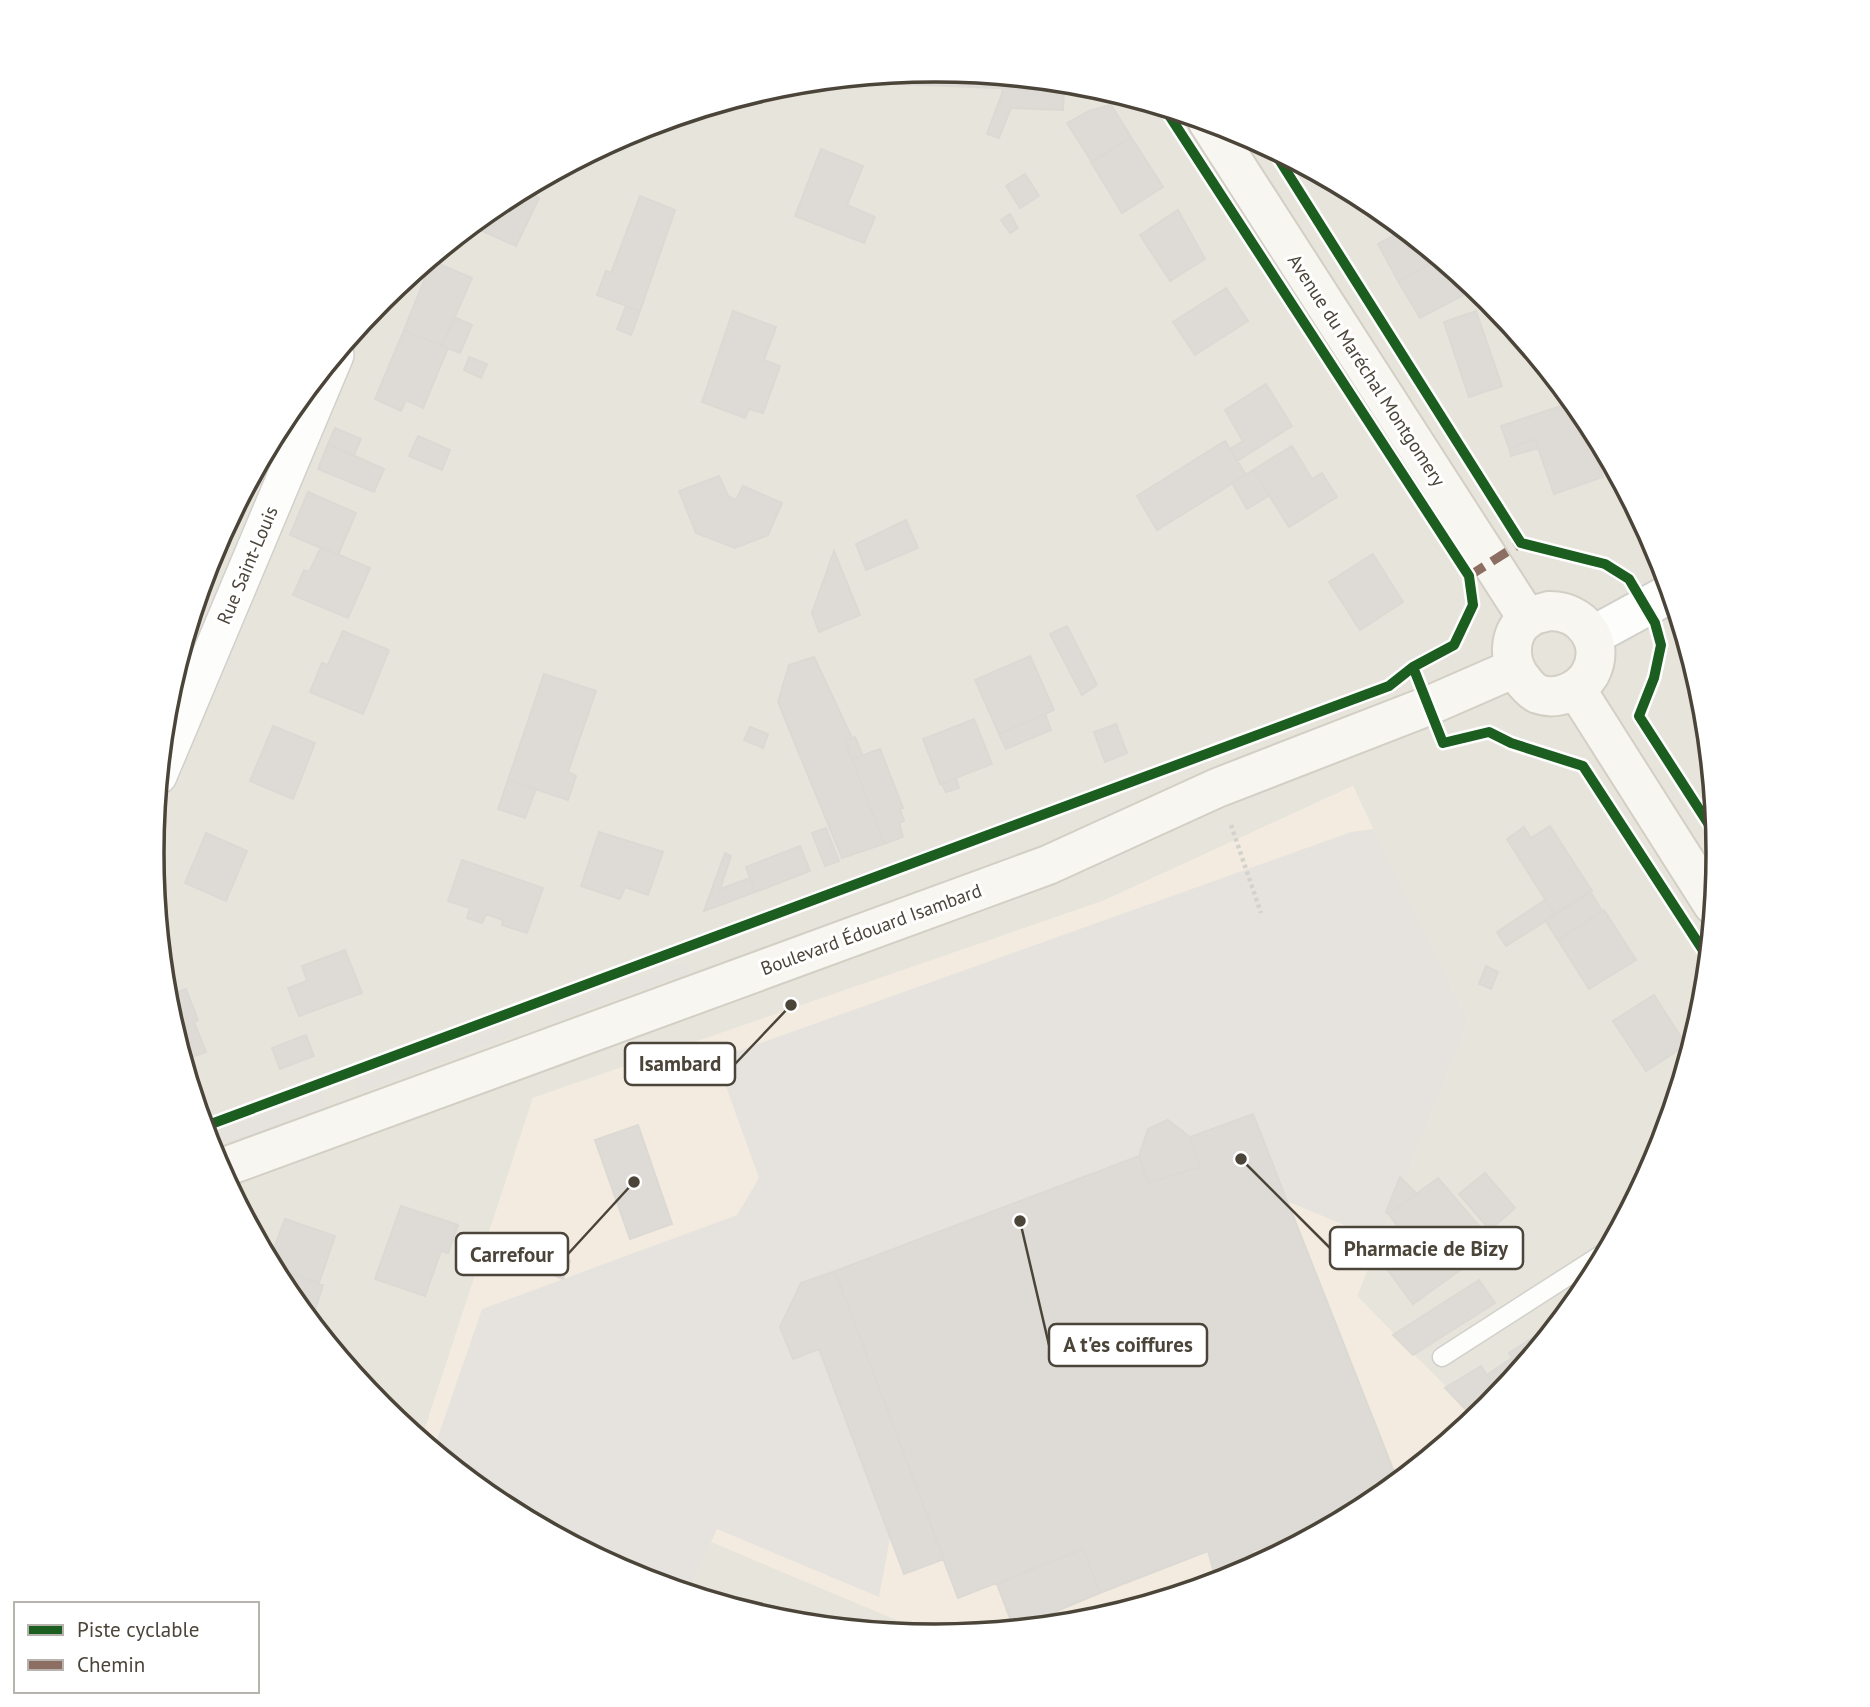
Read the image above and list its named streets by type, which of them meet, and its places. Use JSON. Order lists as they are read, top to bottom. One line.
{"streets":{"main road":["Avenue du Maréchal Montgomery","Boulevard Édouard Isambard"],"street":["Rue Saint-Louis"]},"crossings":[["Avenue du Maréchal Montgomery","Boulevard Édouard Isambard"]],"places":["Isambard","Pharmacie de Bizy","Carrefour","A t'es coiffures"],"legend":["Piste cyclable","Chemin"]}
